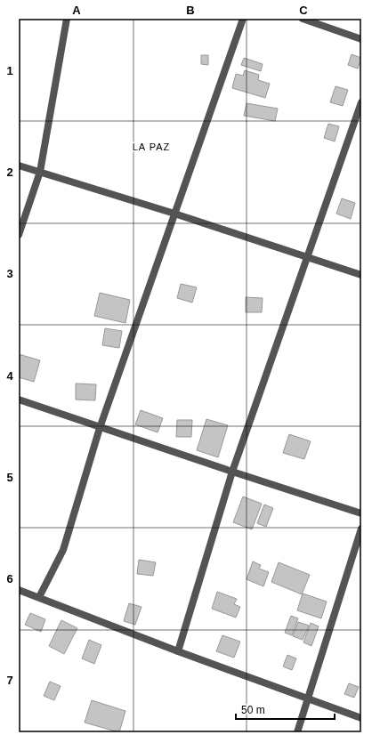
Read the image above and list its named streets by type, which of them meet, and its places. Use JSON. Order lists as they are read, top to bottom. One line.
{"districts":["LA PAZ"],"scale_bar":"50 m","grid":{"columns":["A","B","C"],"rows":["1","2","3","4","5","6","7"]}}
